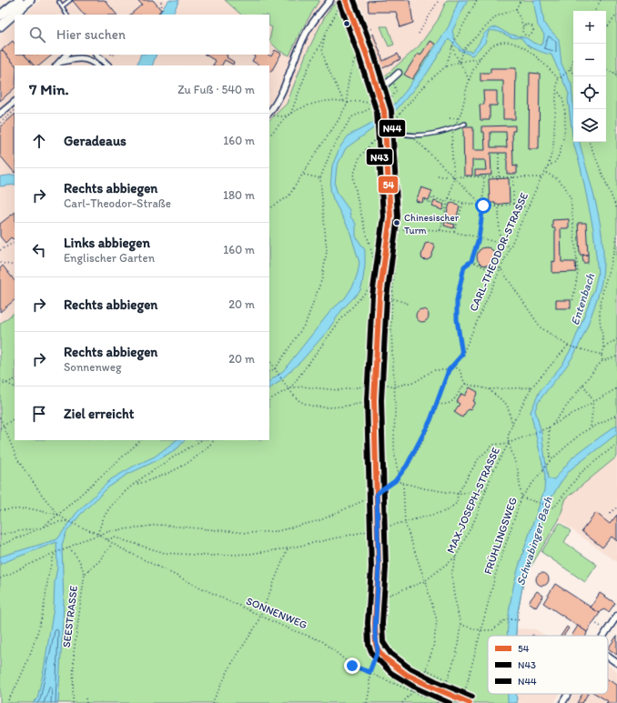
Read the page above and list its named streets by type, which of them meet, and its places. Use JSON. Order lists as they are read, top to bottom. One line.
{"streets":{"path":["CARL-THEODOR-STRASSE","MAX-JOSEPH-STRASSE","FRÜHLINGSWEG","SONNENWEG","SEESTRASSE"]},"crossings":[["MAX-JOSEPH-STRASSE","FRÜHLINGSWEG"],["MAX-JOSEPH-STRASSE","SONNENWEG"],["SONNENWEG","SEESTRASSE"]],"water":["Entenbach","Schwabinger Bach"],"places":["Chinesischer Turm"],"lines":["transit line 54","transit line N44","transit line N43"],"legend":["54","N43","N44"],"page":{"map_buttons":["+","−"],"search":"Hier suchen","heading":["7 Min.","Zu Fuß · 540 m"],"list":[["Geradeaus","160 m"],["Rechts abbiegen","Carl-Theodor-Straße","180 m"],["Links abbiegen","Englischer Garten","160 m"],["Rechts abbiegen","20 m"],["Rechts abbiegen","Sonnenweg","20 m"],"Ziel erreicht"]}}
